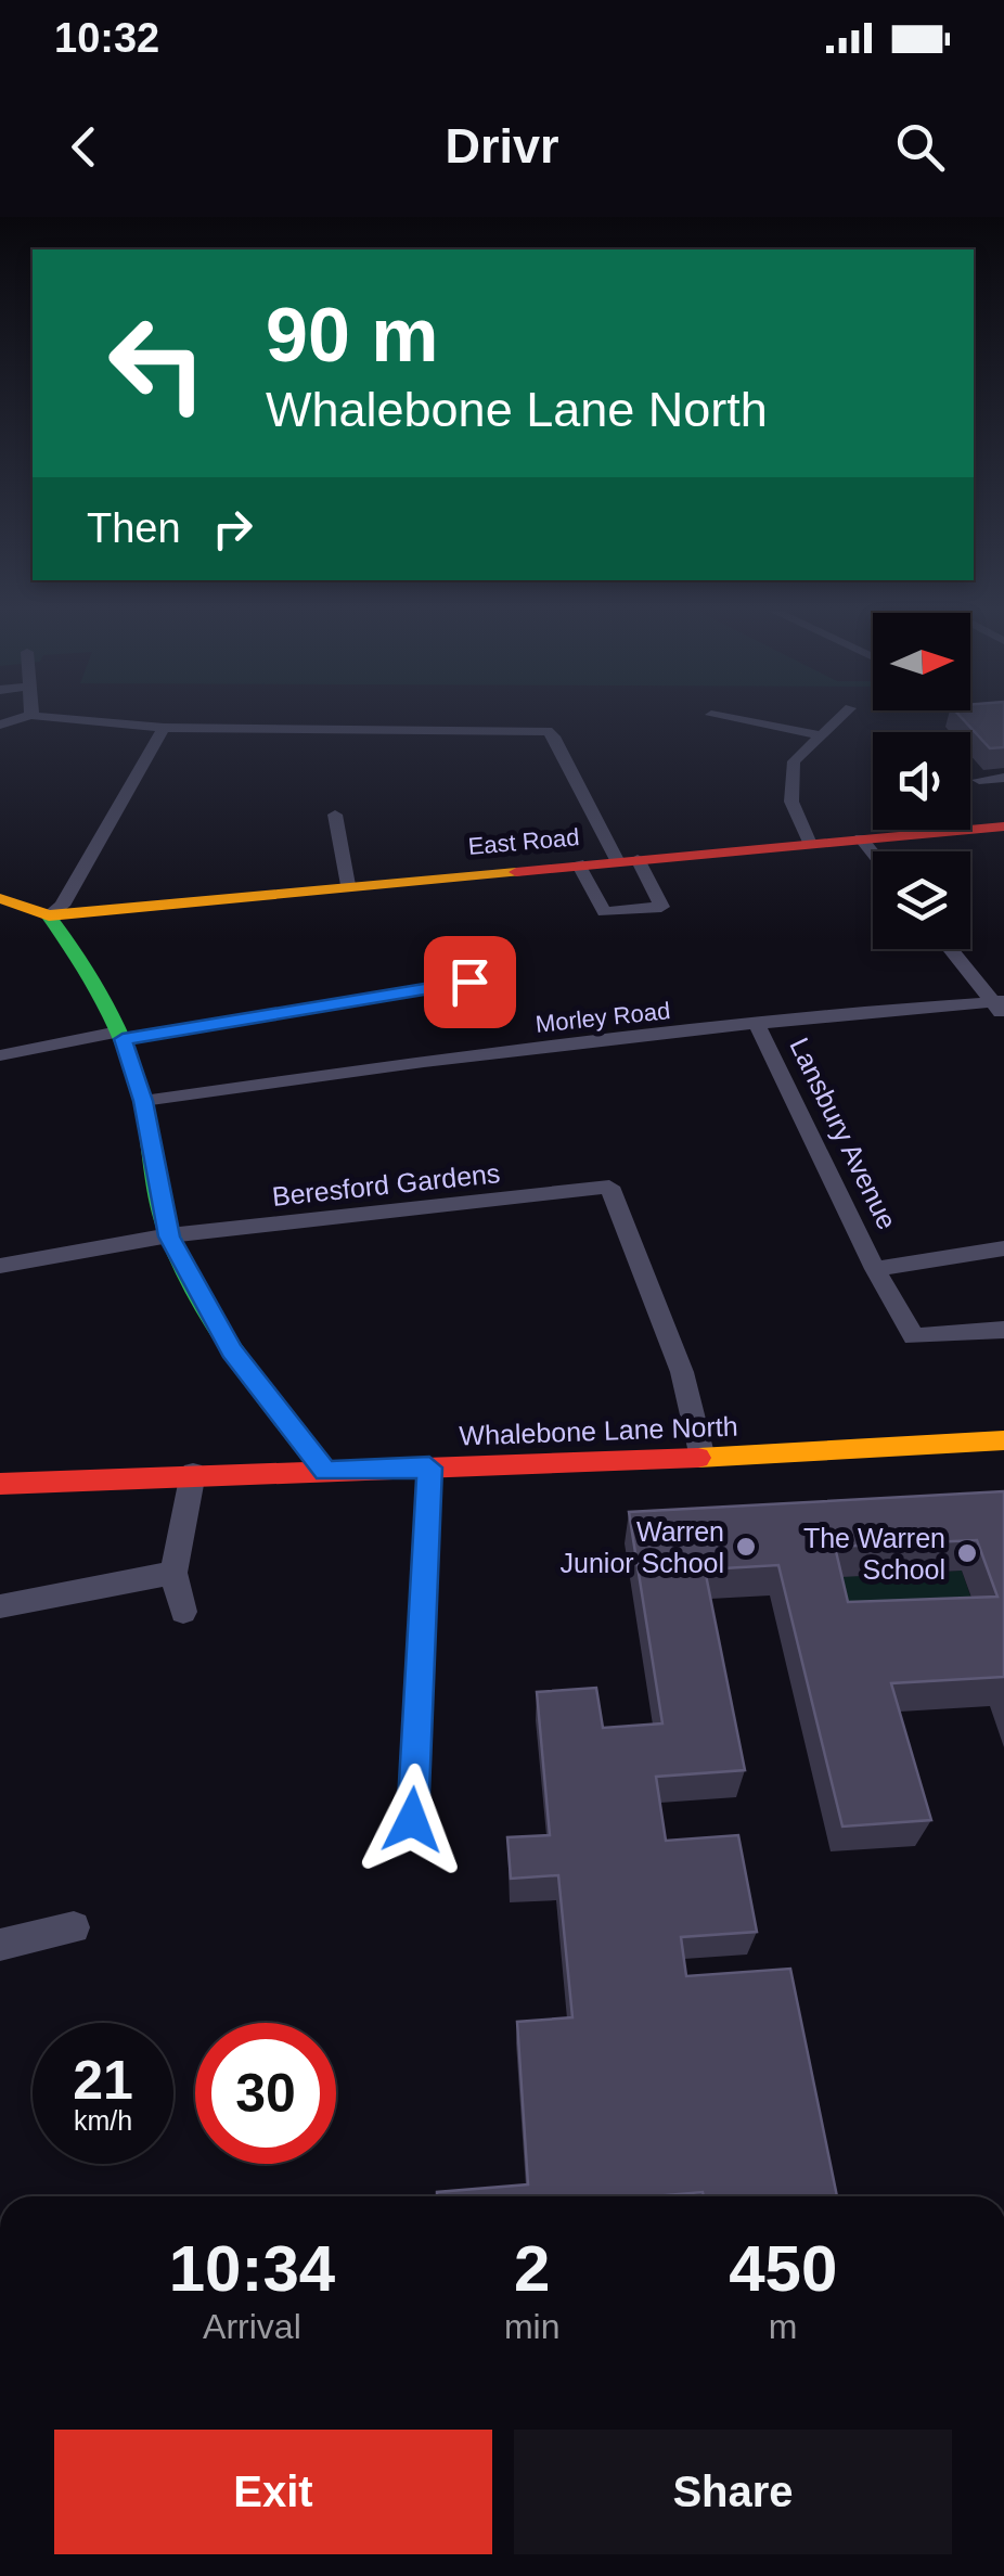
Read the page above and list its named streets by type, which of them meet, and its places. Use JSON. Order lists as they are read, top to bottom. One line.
{"streets":{"street":["East Road","Morley Road","Lansbury Avenue","Beresford Gardens","Whalebone Lane North"]},"crossings":[["Morley Road","Lansbury Avenue"],["Beresford Gardens","Whalebone Lane North"]],"places":["Warren Junior School","The Warren School"],"north":"right","page":{"status":"10:32","header":"Drivr","turn":["90 m","Whalebone Lane North"],"then":"Then","speed":"21 km/h","limit":"30","eta":["10:34","Arrival","2","min","450","m"],"buttons":["Exit","Share"]}}
